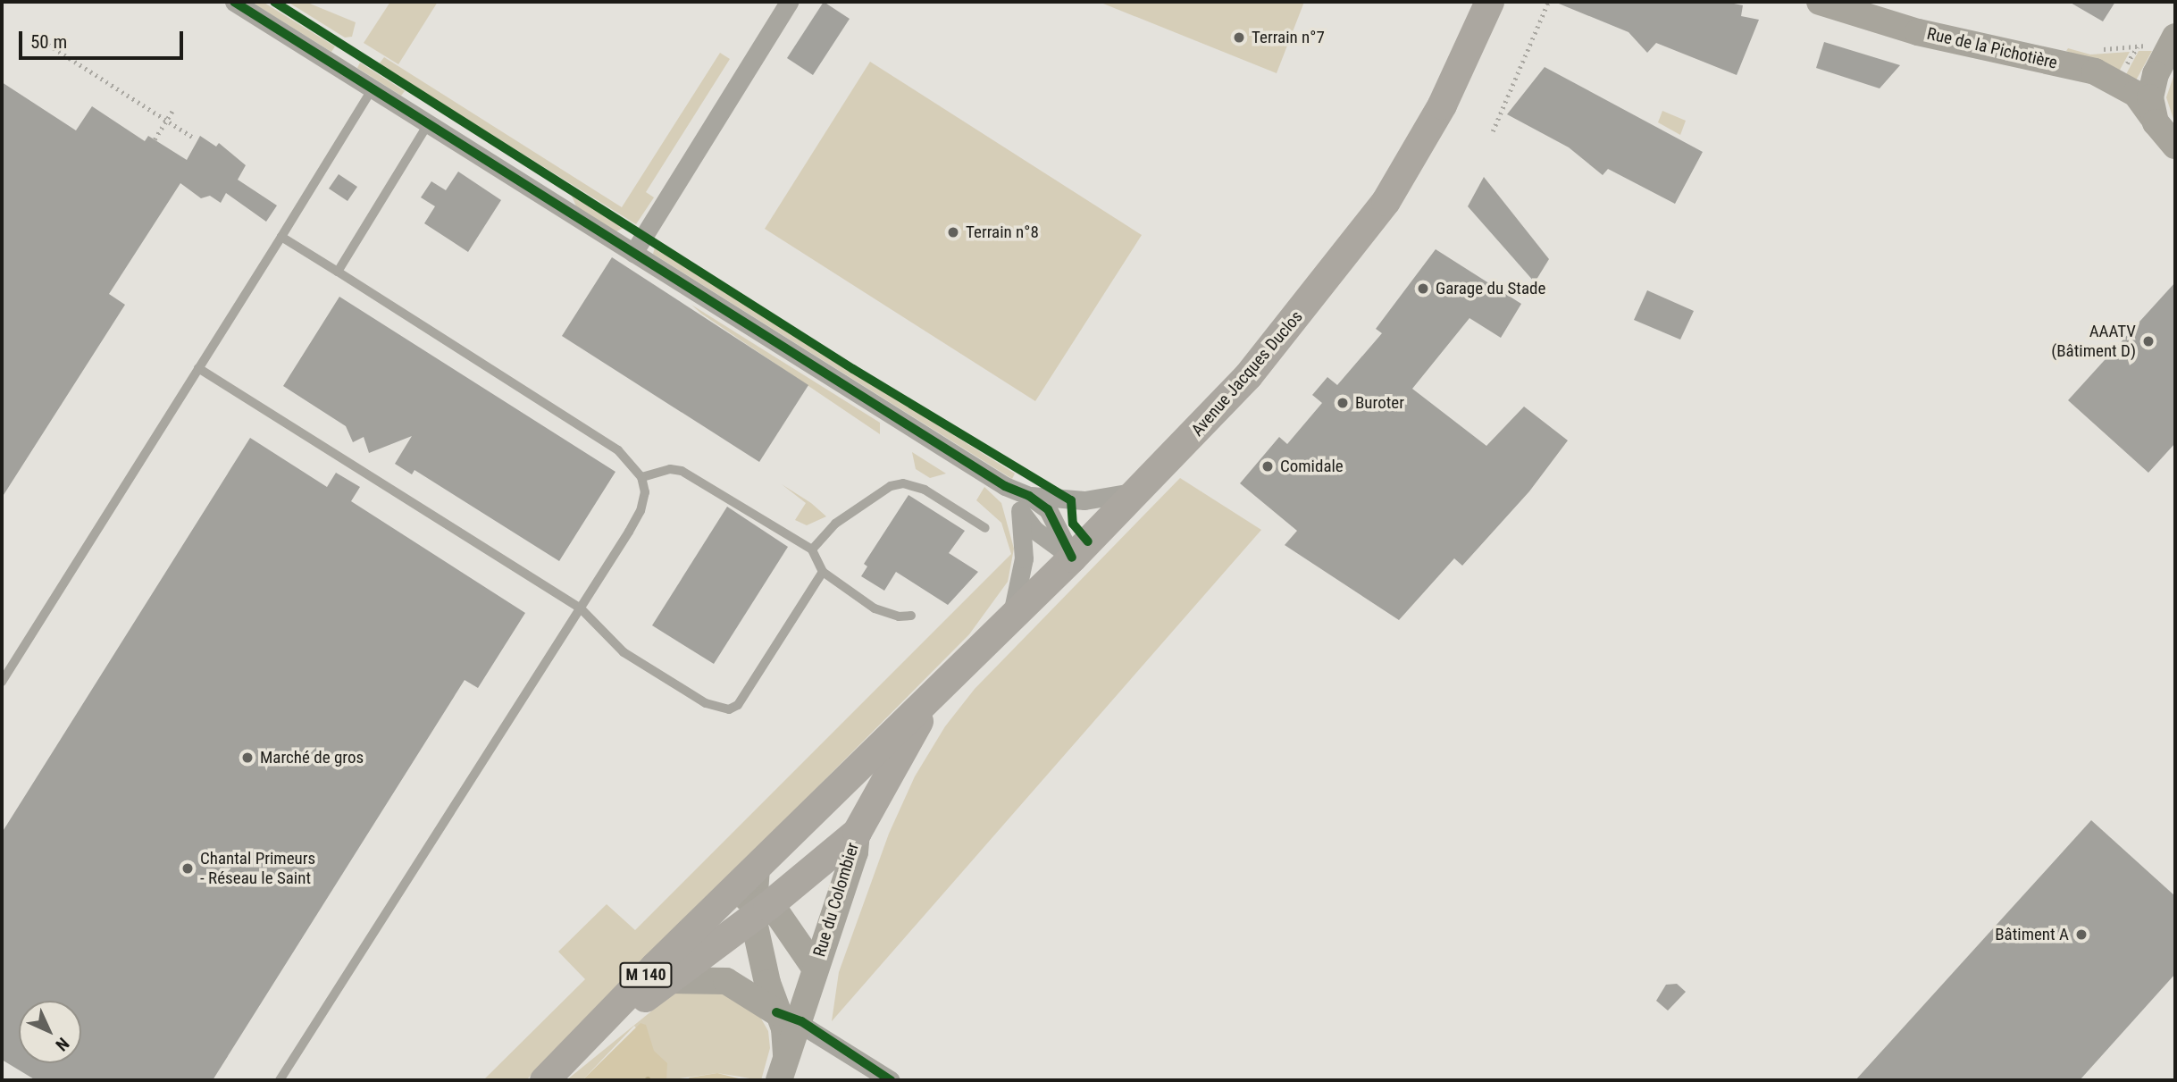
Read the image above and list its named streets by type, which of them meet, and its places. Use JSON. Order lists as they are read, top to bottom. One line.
{"streets":{"main road":["Rue de la Pichotière","Avenue Jacques Duclos","Rue du Colombier","M 140"]},"crossings":[["Avenue Jacques Duclos","M 140"],["Rue du Colombier","M 140"]],"places":["Terrain n°7","Terrain n°8","Garage du Stade","AAATV (Bâtiment D)","Buroter","Comidale","Marché de gros","Chantal Primeurs - Réseau le Saint","Bâtiment A"],"scale_bar":"50 m","north":"bottom right"}
